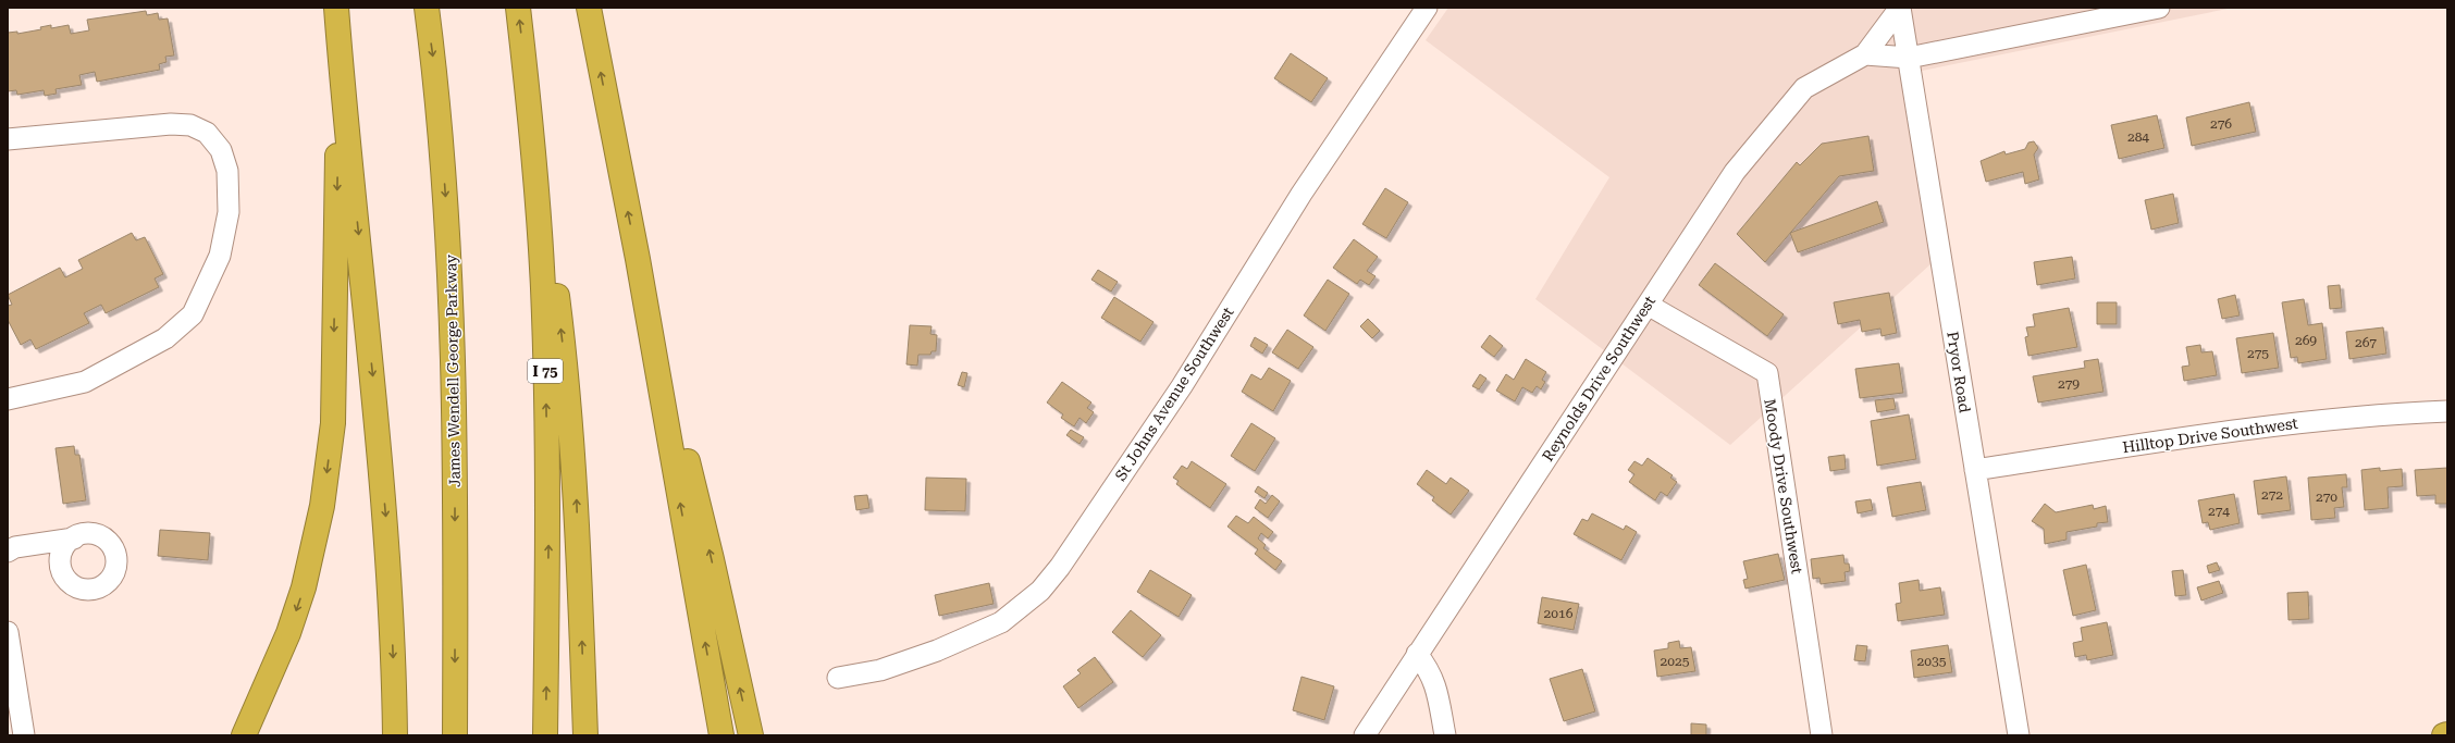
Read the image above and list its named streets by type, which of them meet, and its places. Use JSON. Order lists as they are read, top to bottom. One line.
{"streets":{"highway":["James Wendell George Parkway","I 75"],"street":["Pryor Road","Reynolds Drive Southwest","St Johns Avenue Southwest","Hilltop Drive Southwest","Moody Drive Southwest"]},"crossings":[["Pryor Road","Hilltop Drive Southwest"],["Reynolds Drive Southwest","Moody Drive Southwest"]],"house_numbers":["276","284","269","267","275","279","272","270","274","2016","2025","2035"]}
